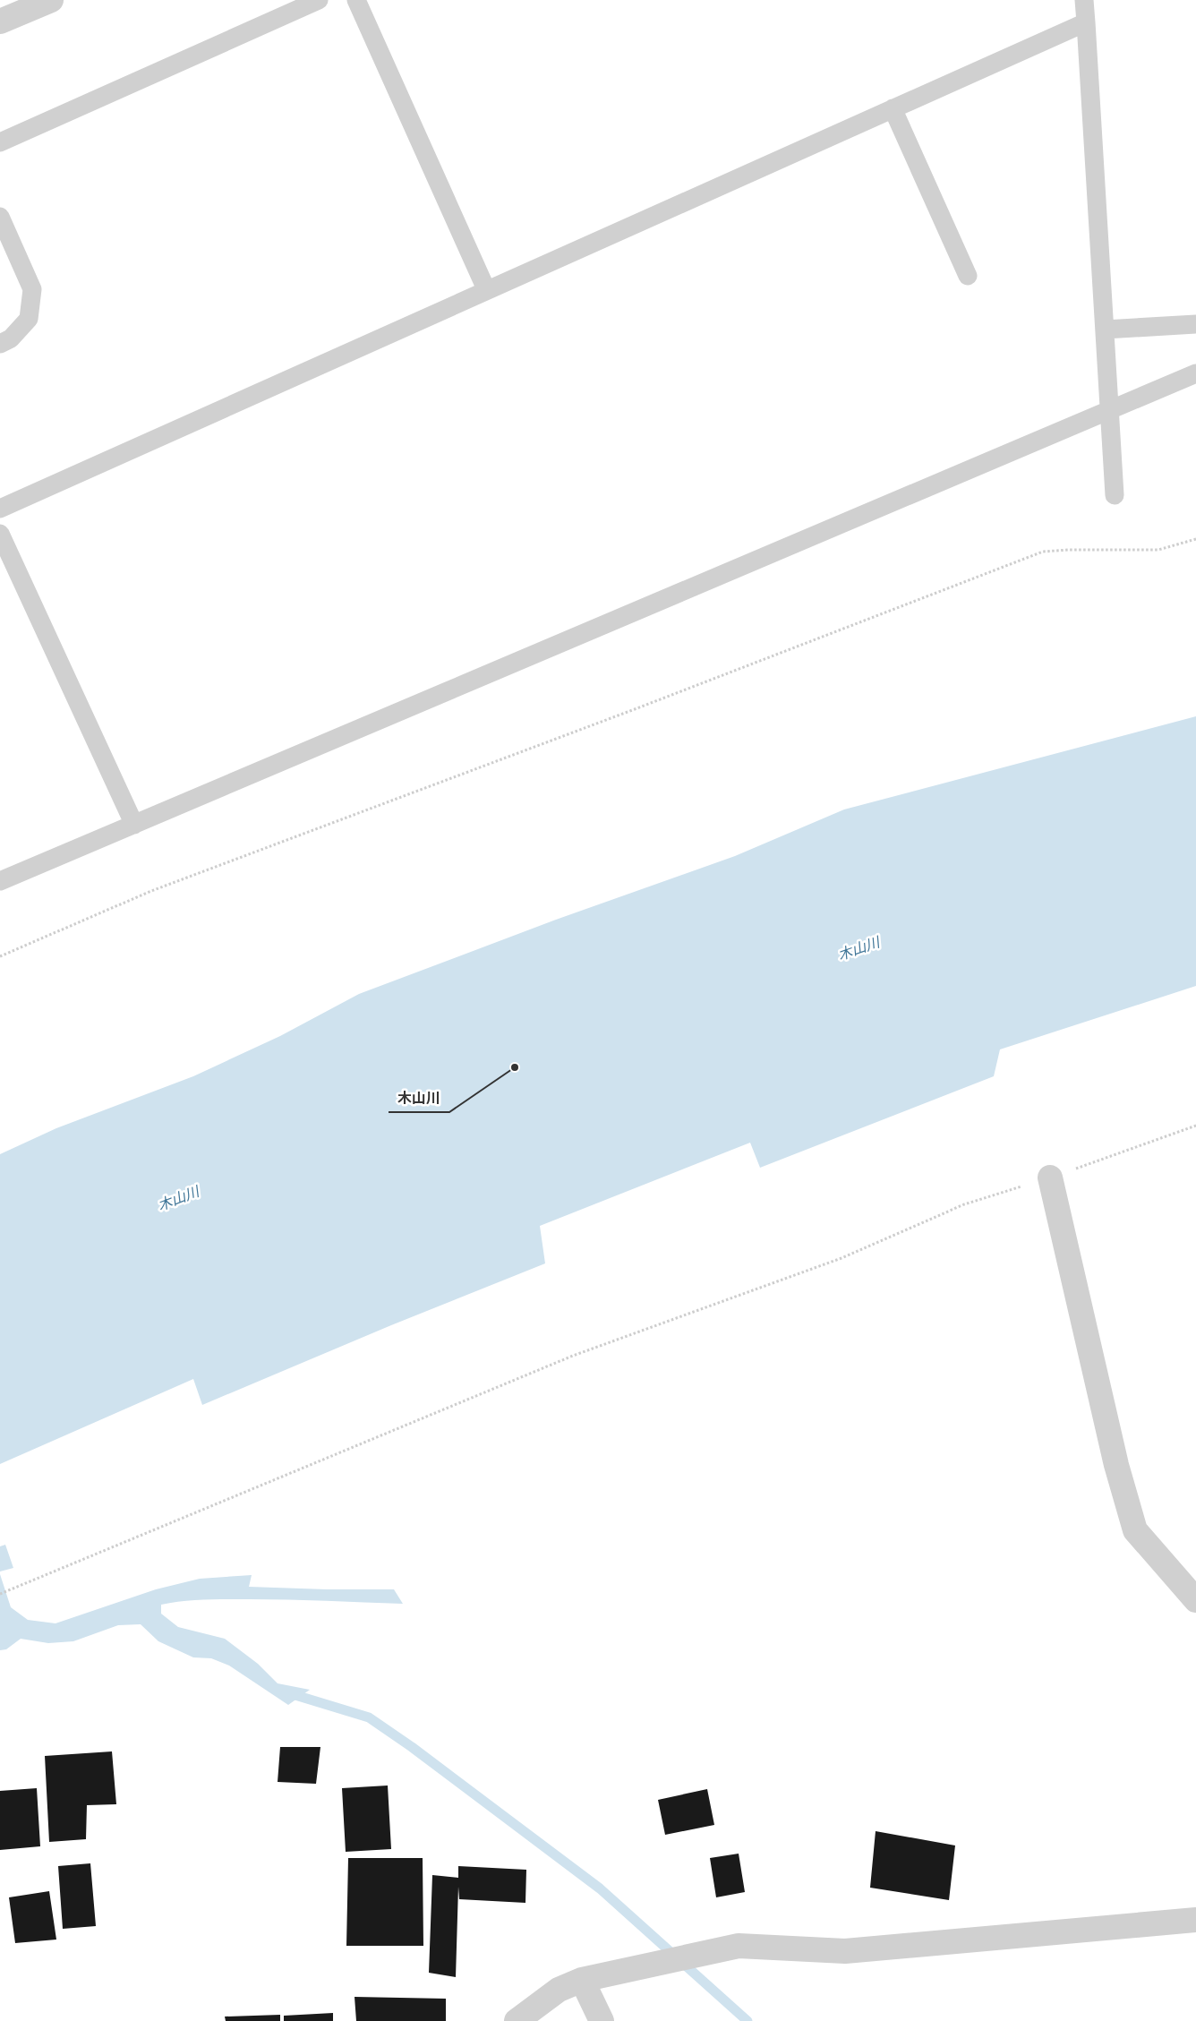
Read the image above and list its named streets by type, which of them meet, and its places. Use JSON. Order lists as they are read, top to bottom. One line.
{"water":["木山川"],"places":["木山川"]}
